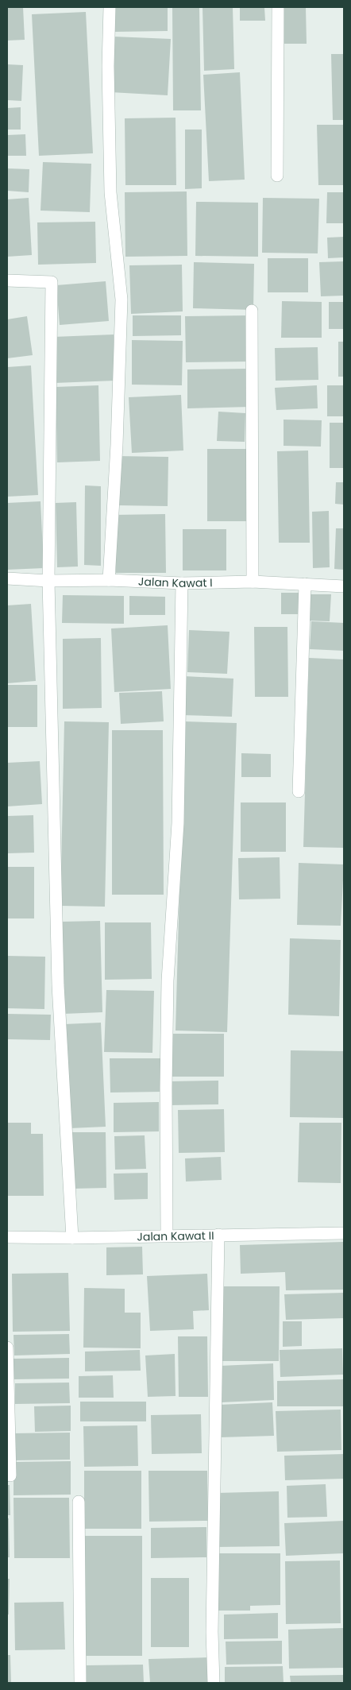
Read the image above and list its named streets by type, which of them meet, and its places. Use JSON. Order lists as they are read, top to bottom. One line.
{"streets":{"street":["Jalan Kawat I","Jalan Kawat II"]}}
